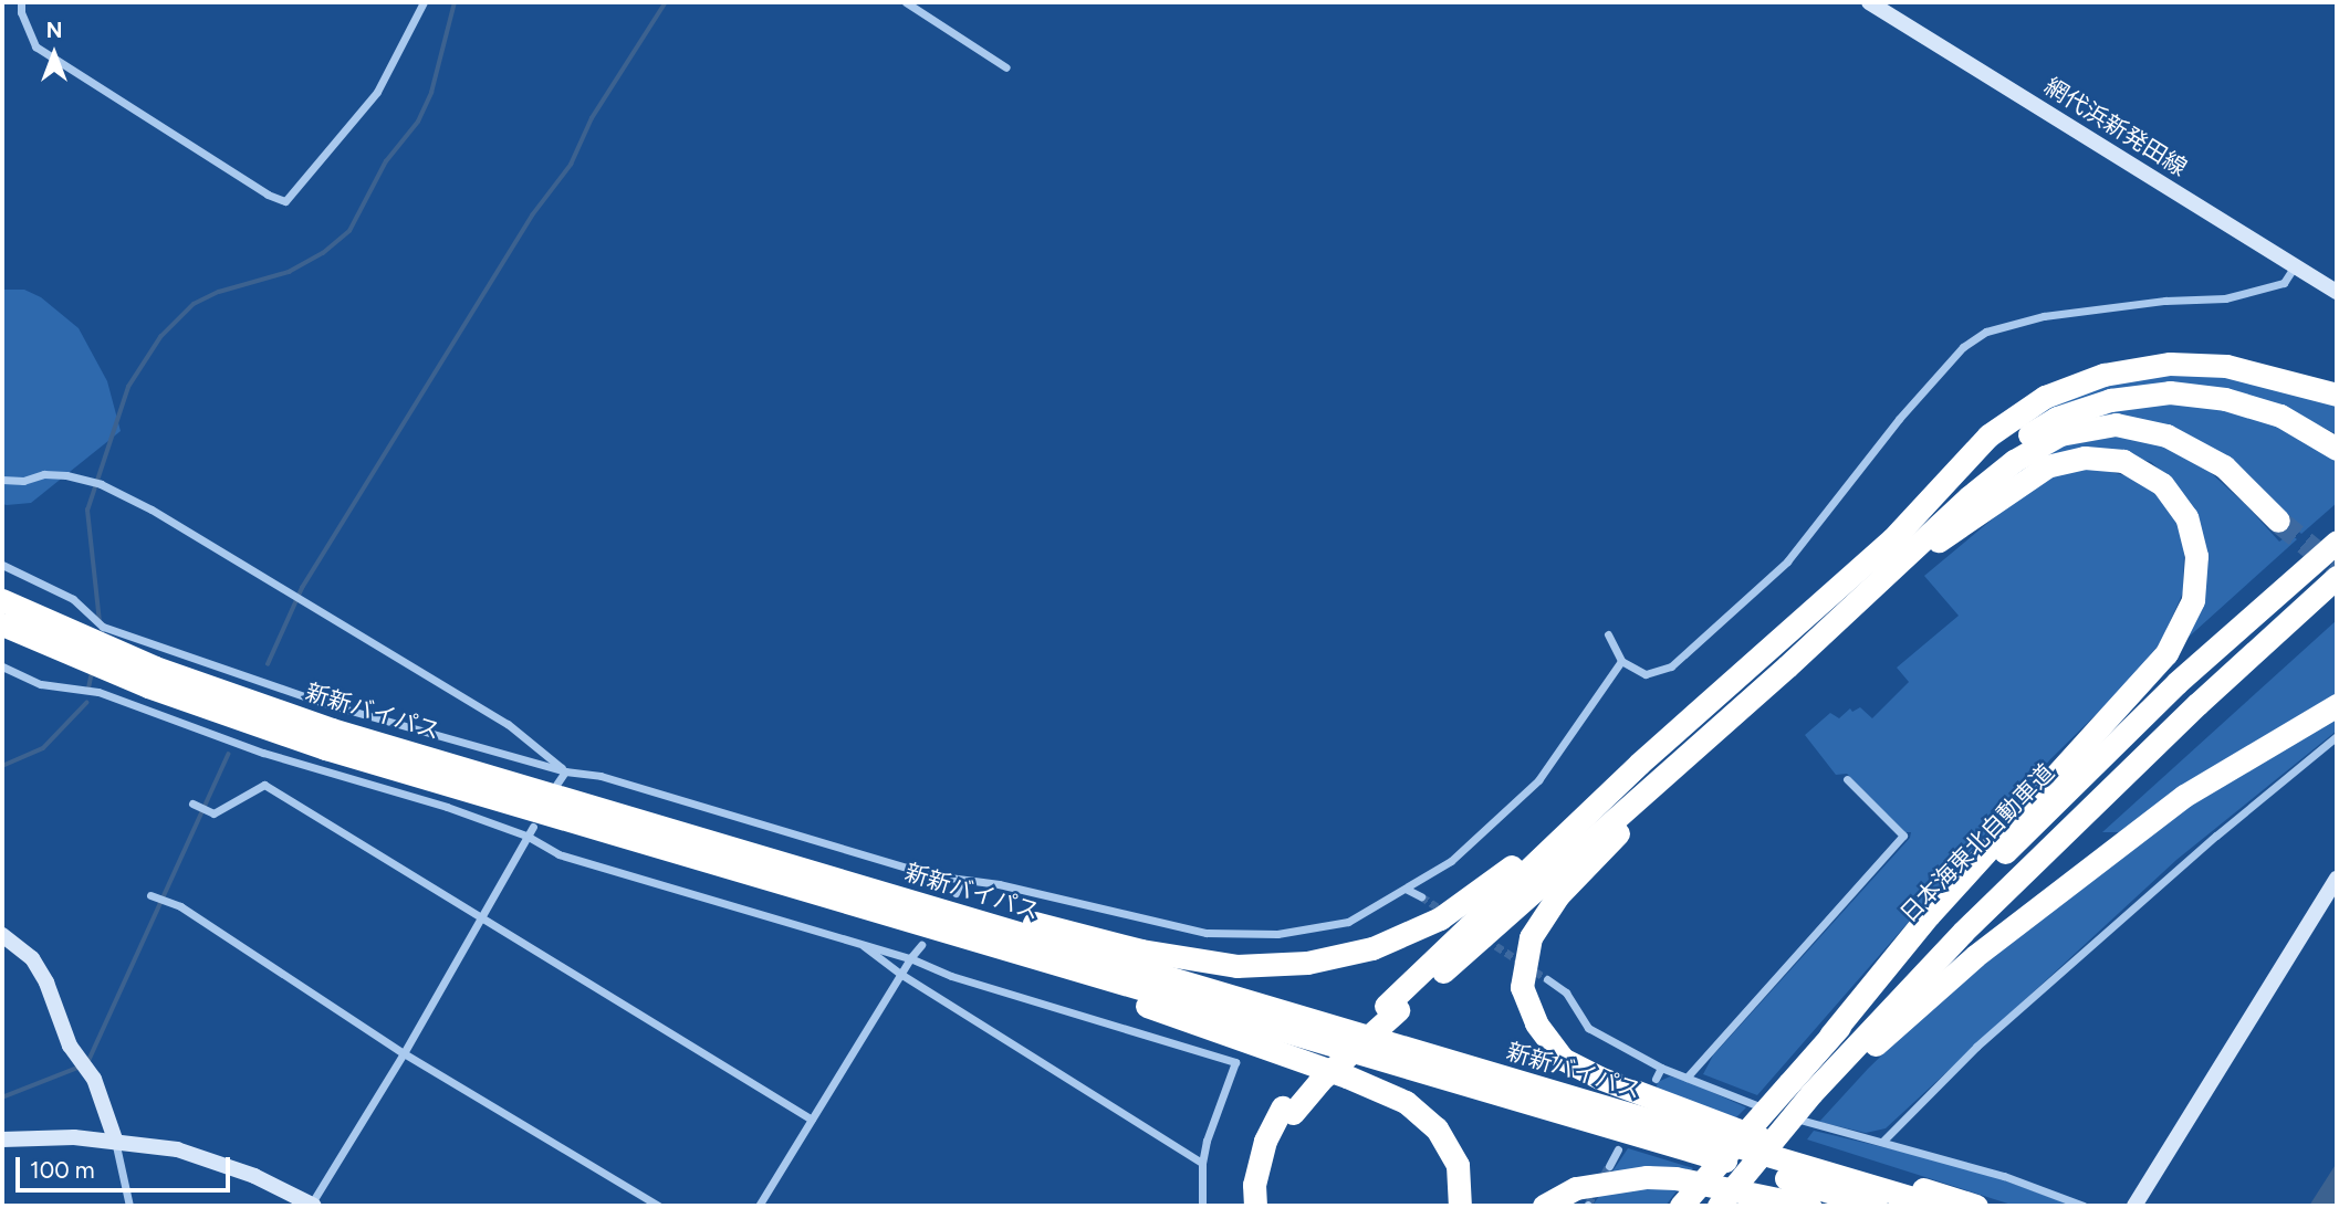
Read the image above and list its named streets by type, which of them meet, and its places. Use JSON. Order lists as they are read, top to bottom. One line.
{"streets":{"highway":["新新バイパス","日本海東北自動車道"],"street":["網代浜新発田線"]},"scale_bar":"100 m","north":"top"}
